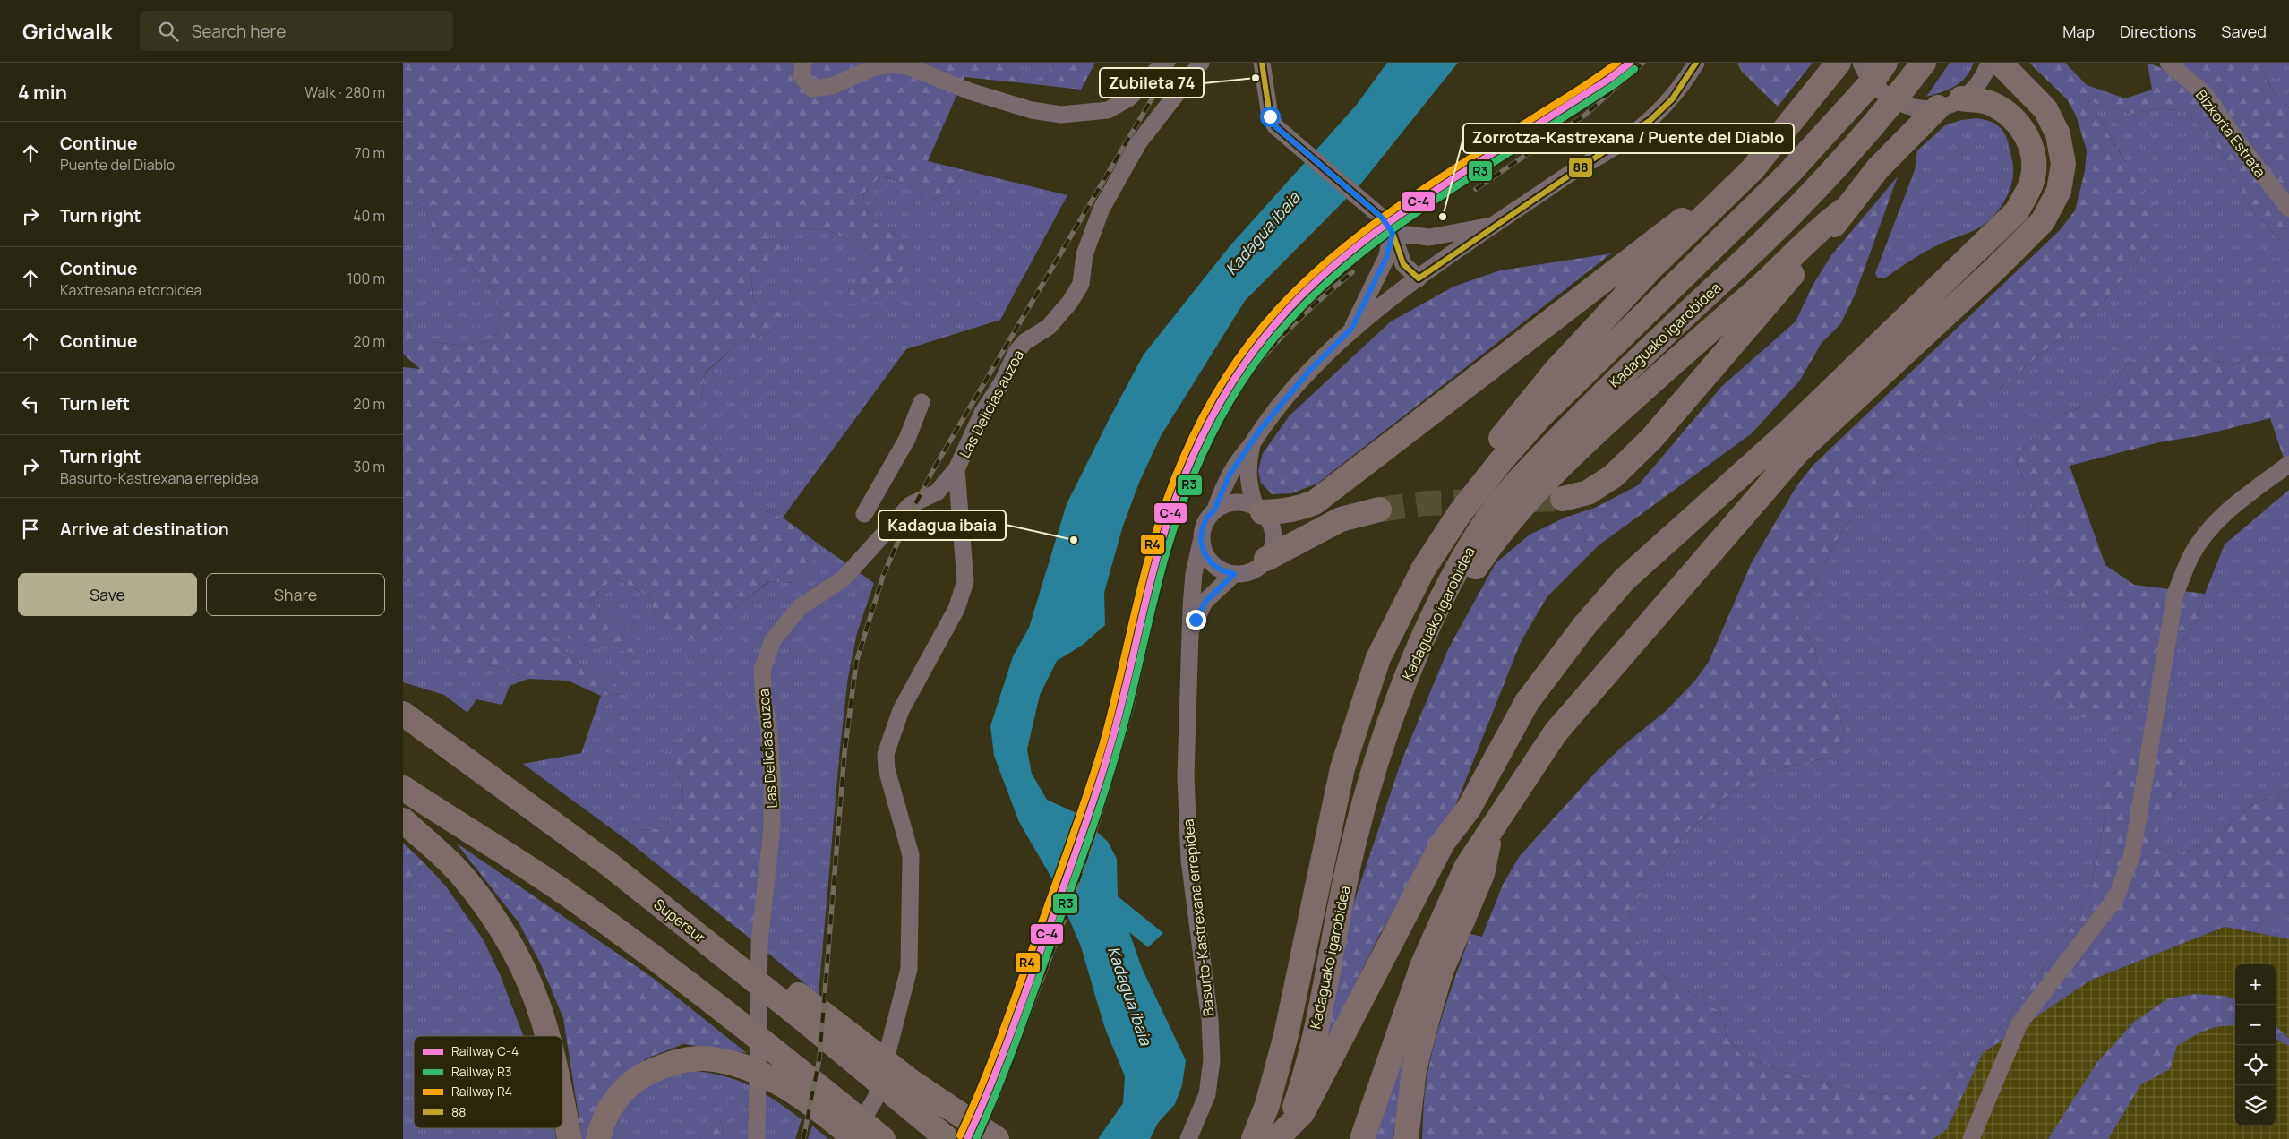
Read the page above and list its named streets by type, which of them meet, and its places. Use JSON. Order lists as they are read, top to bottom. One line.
{"streets":{"highway":["Kadaguako igarobidea","Supersur"],"street":["Bizkorta Estrata","Las Delicias auzoa","Basurto-Kastrexana errepidea"]},"water":["Kadagua ibaia"],"places":["Zubileta 74","Zorrotza-Kastrexana / Puente del Diablo","Kadagua ibaia"],"lines":["rail line C-4","rail line R4","transit line 88","rail line R3"],"legend":["Railway C-4","Railway R3","Railway R4","88"],"page":{"header":"Gridwalk","search":"Search here","nav":["Map","Directions","Saved"],"heading":["4 min","Walk · 280 m"],"list":[["Continue","Puente del Diablo","70 m"],["Turn right","40 m"],["Continue","Kaxtresana etorbidea","100 m"],["Continue","20 m"],["Turn left","20 m"],["Turn right","Basurto-Kastrexana errepidea","30 m"],"Arrive at destination"],"buttons":["Save","Share"],"map_buttons":["+","−"]}}
